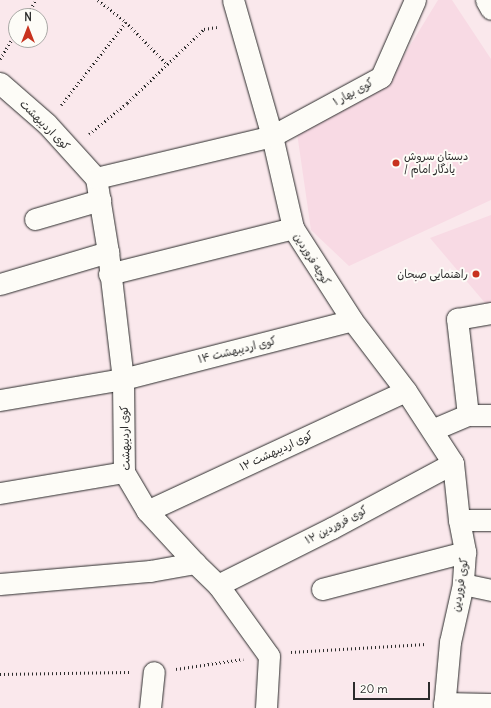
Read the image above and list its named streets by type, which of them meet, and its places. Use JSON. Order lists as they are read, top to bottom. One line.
{"streets":{"street":["کوی بهار ۱","کوی اردیبهشت","کوچه فروردین","کوی اردیبهشت ۱۴","کوی اردیبهشت ۱۲","کوی فروردین ۱۲","کوی فروردین"]},"crossings":[["کوی بهار ۱","کوی اردیبهشت"],["کوی بهار ۱","کوچه فروردین"],["کوی اردیبهشت","کوی اردیبهشت ۱۴"],["کوی اردیبهشت","کوی اردیبهشت ۱۲"],["کوی اردیبهشت","کوی فروردین ۱۲"],["کوچه فروردین","کوی اردیبهشت ۱۴"],["کوچه فروردین","کوی اردیبهشت ۱۲"],["کوچه فروردین","کوی فروردین ۱۲"],["کوچه فروردین","کوی فروردین"],["کوی فروردین ۱۲","کوی فروردین"]],"places":["دبستان سروش / یادگار امام","راهنمایی صبحان"],"scale_bar":"20 m","north":"top"}
